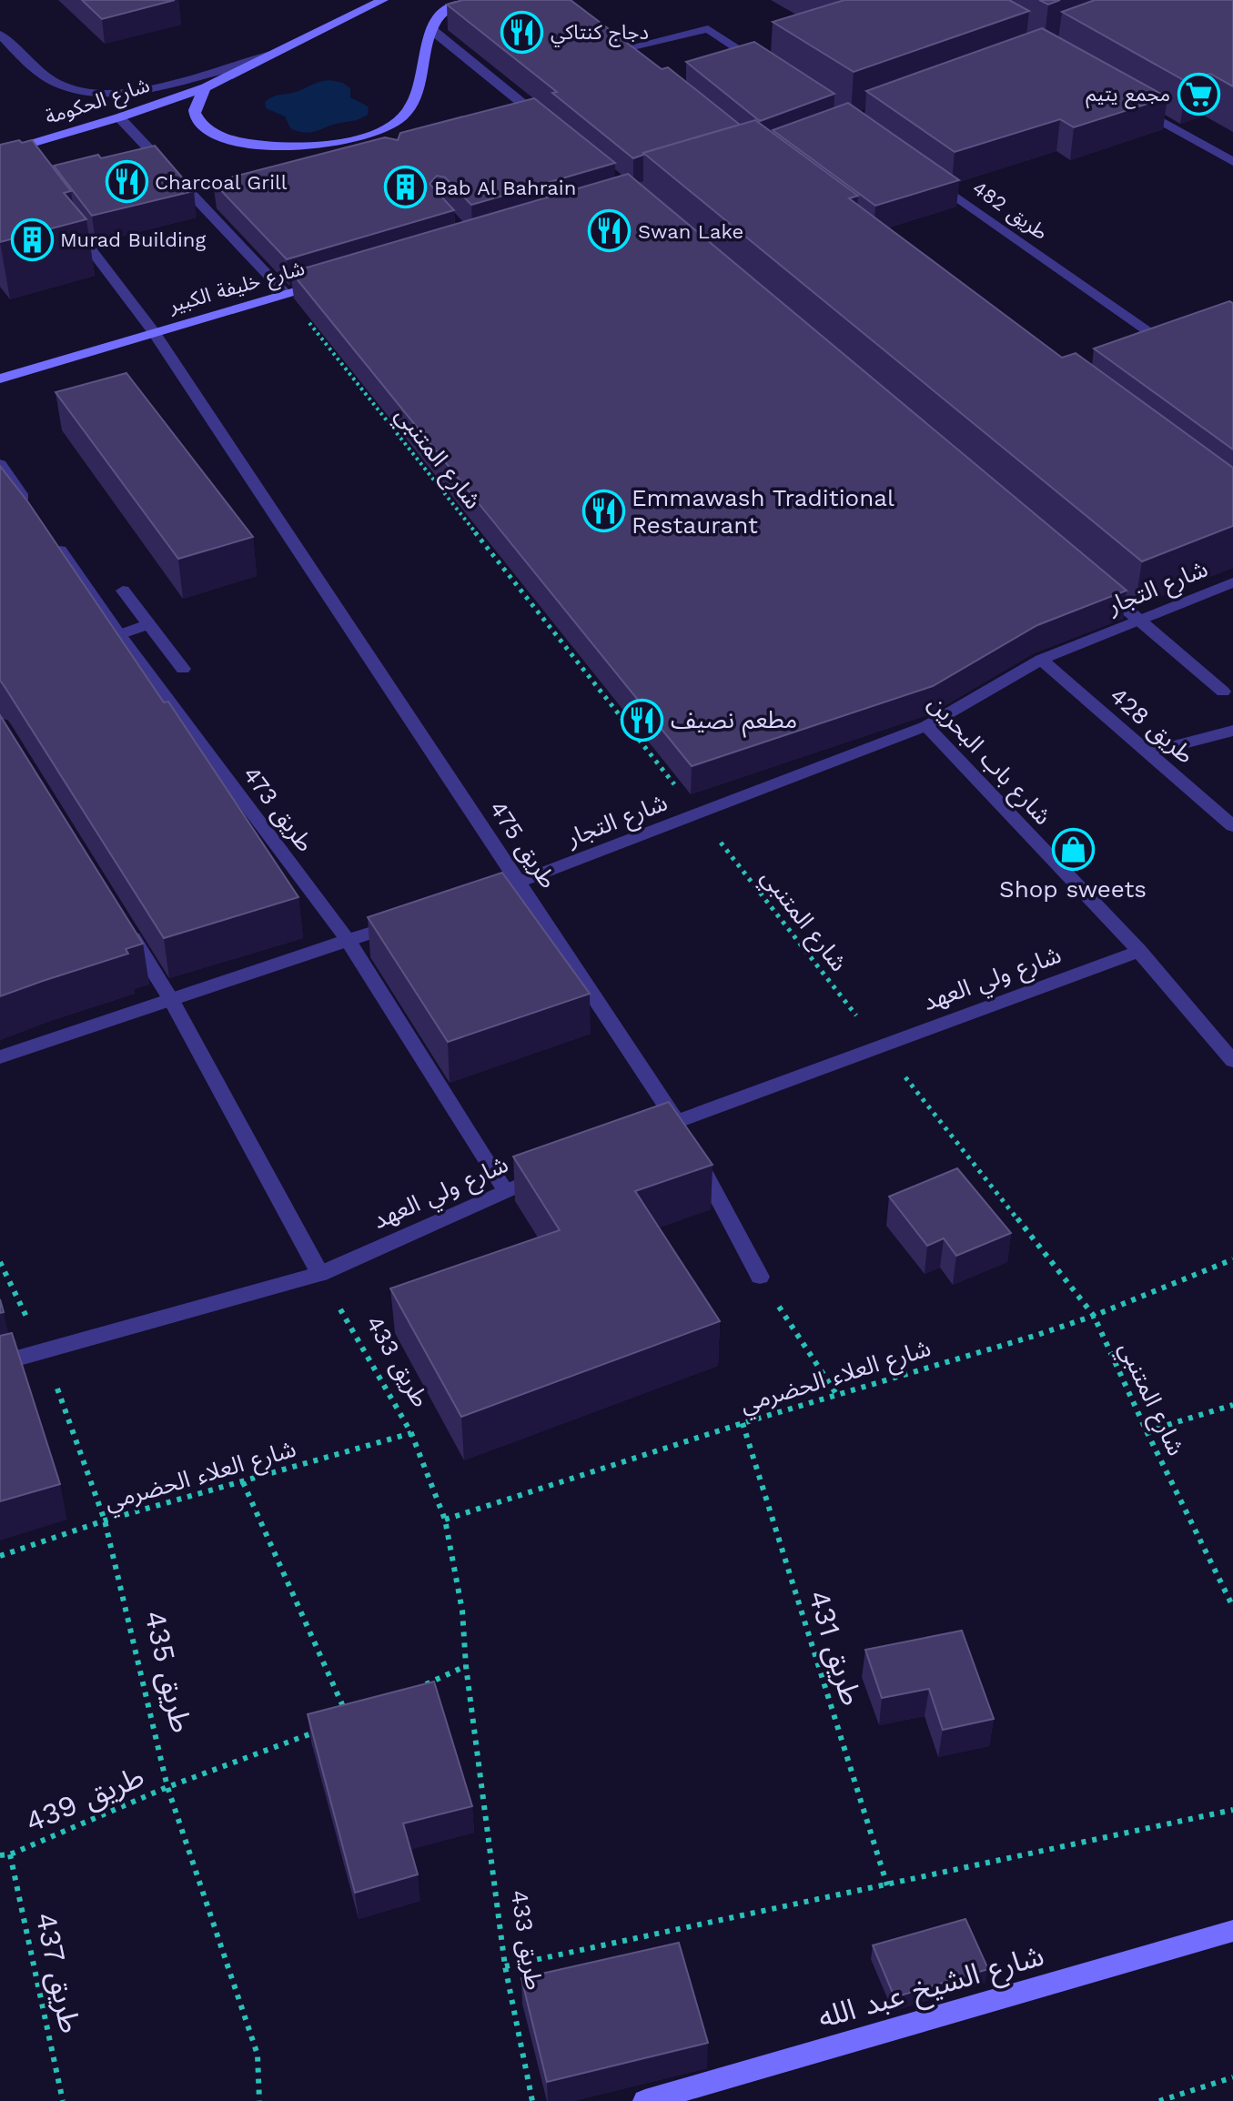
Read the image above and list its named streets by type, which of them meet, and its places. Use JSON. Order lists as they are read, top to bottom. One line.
{"streets":{"main road":["شارع الحكومة","شارع خليفة الكبير","شارع الشيخ عبد الله"],"street":["طريق 482","شارع التجار","طريق 428","شارع باب البحرين","طريق 473","طريق 475","شارع ولي العهد"],"path":["شارع المتنبي","طريق 433","شارع العلاء الحضرمي","طريق 431","طريق 435","طريق 439","طريق 437"]},"crossings":[["شارع خليفة الكبير","شارع المتنبي"],["شارع خليفة الكبير","طريق 475"],["شارع المتنبي","شارع التجار"],["شارع المتنبي","شارع ولي العهد"],["شارع المتنبي","شارع العلاء الحضرمي"],["شارع التجار","طريق 428"],["شارع التجار","شارع باب البحرين"],["شارع التجار","طريق 475"],["شارع باب البحرين","شارع ولي العهد"],["طريق 473","شارع ولي العهد"],["طريق 475","شارع ولي العهد"],["شارع ولي العهد","طريق 433"],["شارع ولي العهد","طريق 435"],["طريق 433","شارع العلاء الحضرمي"],["شارع العلاء الحضرمي","طريق 431"],["شارع العلاء الحضرمي","طريق 435"],["طريق 435","طريق 439"],["طريق 439","طريق 437"]],"places":{"restaurant":["دجاج كنتاكي","Charcoal Grill","Swan Lake","Emmawash Traditional Restaurant","مطعم نصيف"],"supermarket":["مجمع يتيم"],"building":["Bab Al Bahrain","Murad Building"],"shop":["Shop sweets"]}}
